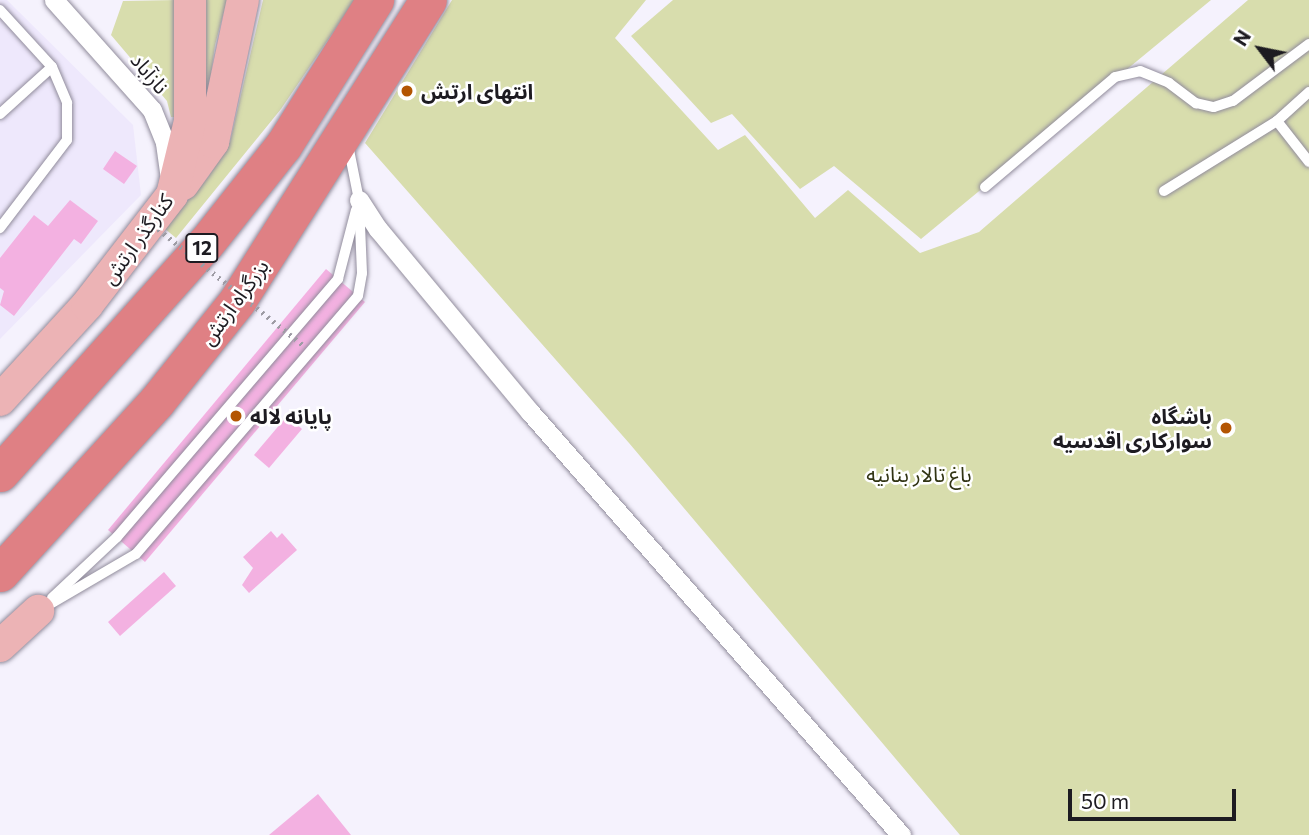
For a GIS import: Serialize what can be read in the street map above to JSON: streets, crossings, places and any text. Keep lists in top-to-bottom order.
{
  "streets": {
    "highway": ["12", "بزرگراه ارتش"],
    "main road": ["کنارگذر ارتش"],
    "street": ["نازآباد"]
  },
  "crossings": [
    ["نازآباد", "کنارگذر ارتش"]
  ],
  "parks": ["باغ تالار بنانیه"],
  "places": ["انتهای ارتش", "پایانه لاله", "باشگاه سوارکاری اقدسیه"],
  "scale_bar": "50 m",
  "north": "top left"
}
